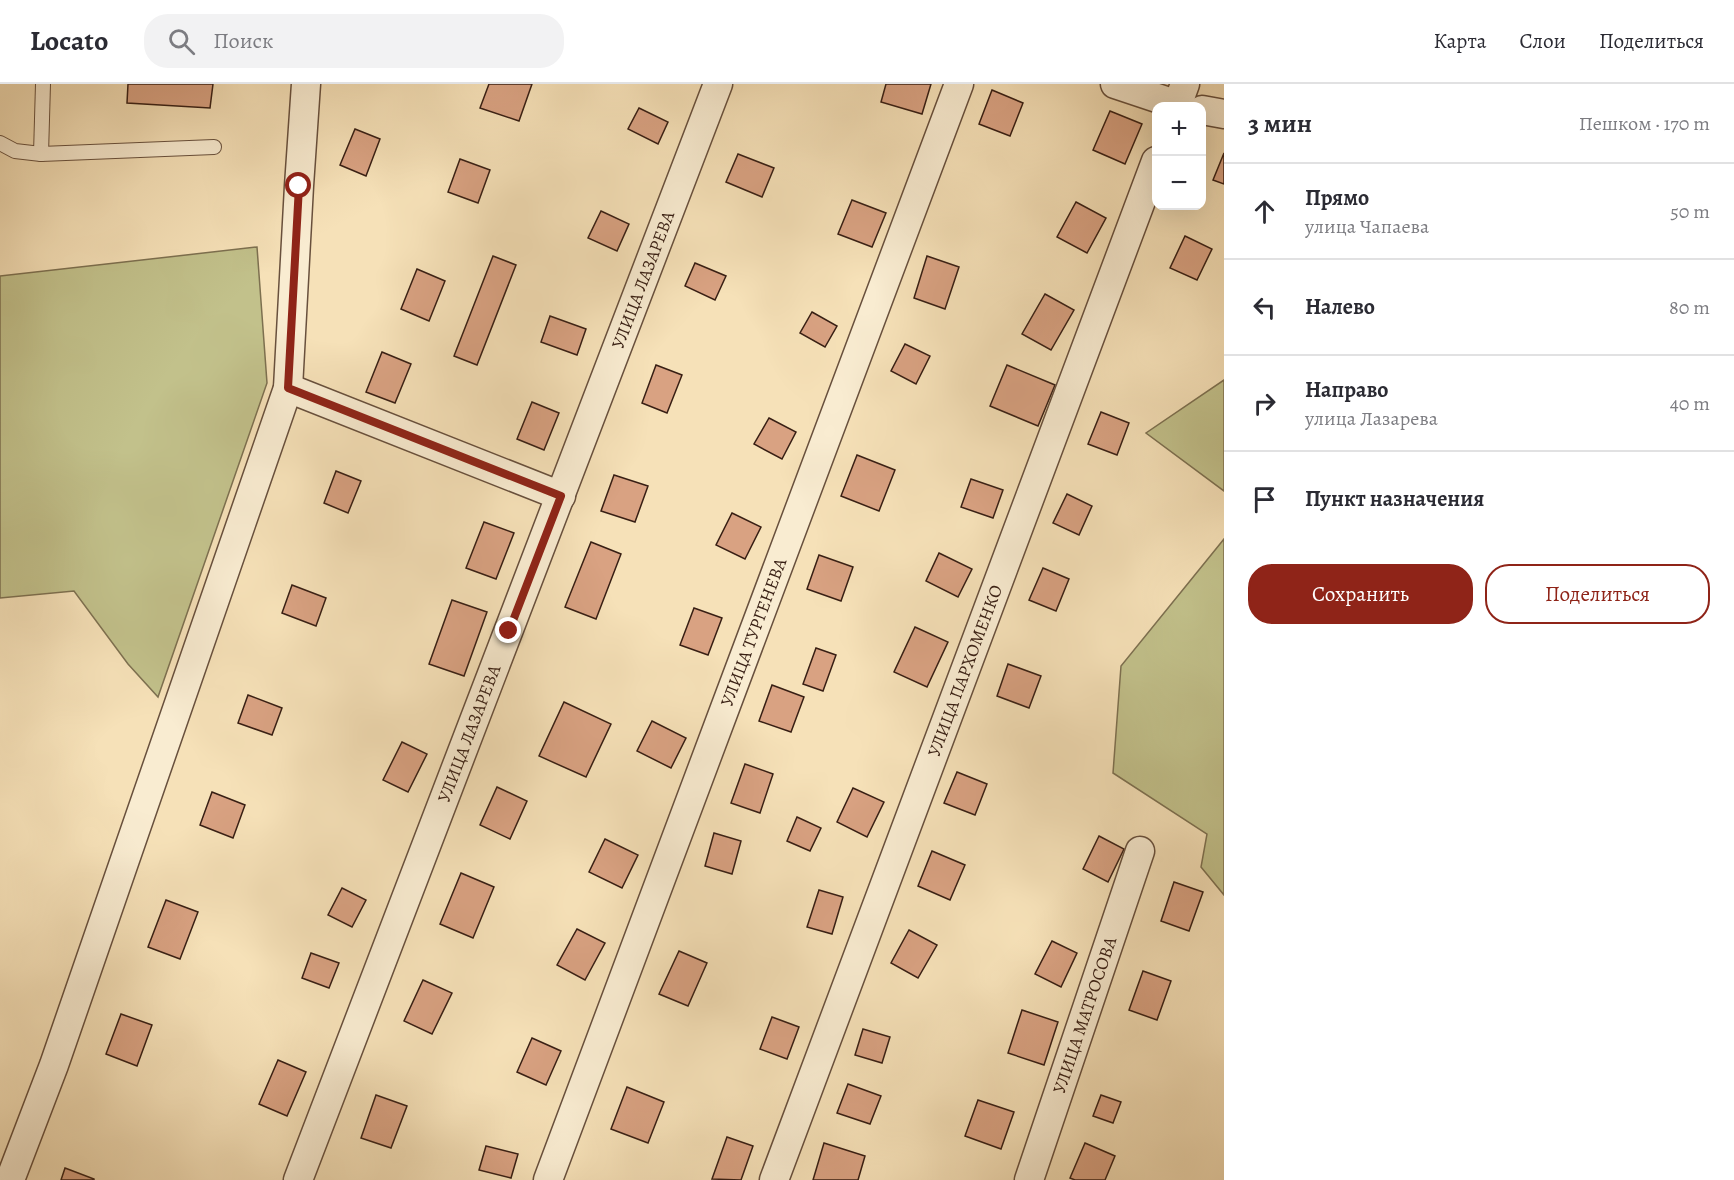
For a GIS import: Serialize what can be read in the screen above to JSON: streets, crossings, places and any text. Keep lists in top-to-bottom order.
{
  "streets": {
    "street": [
      "УЛИЦА ЛАЗАРЕВА",
      "УЛИЦА ТУРГЕНЕВА",
      "УЛИЦА ПАРХОМЕНКО",
      "УЛИЦА МАТРОСОВА"
    ]
  },
  "page": {
    "header": "Locato",
    "search": "Поиск",
    "nav": ["Карта", "Слои", "Поделиться"],
    "heading": ["3 мин", "Пешком · 170 m"],
    "map_buttons": ["+", "−"],
    "list": [
      ["Прямо", "улица Чапаева", "50 m"],
      ["Налево", "80 m"],
      ["Направо", "улица Лазарева", "40 m"],
      "Пункт назначения"
    ],
    "buttons": ["Сохранить", "Поделиться"]
  }
}
